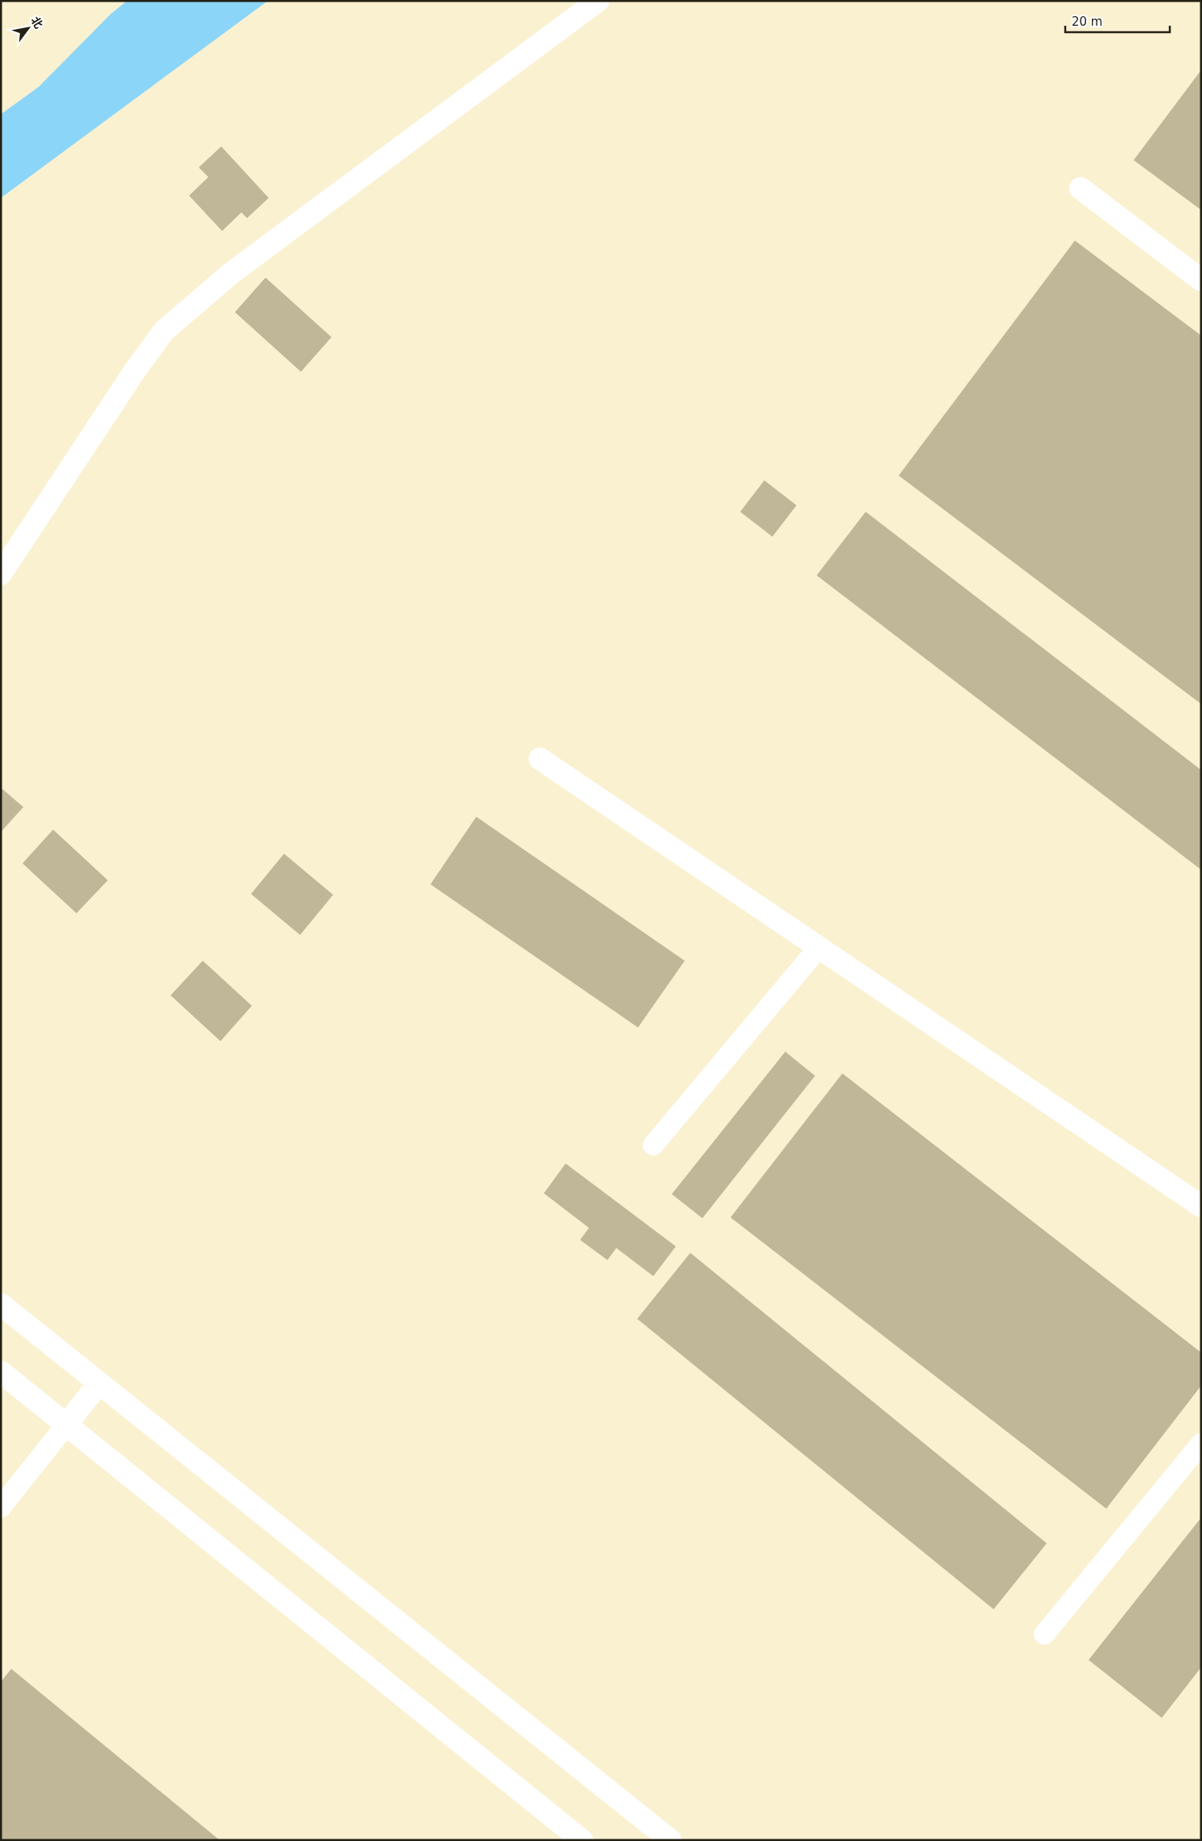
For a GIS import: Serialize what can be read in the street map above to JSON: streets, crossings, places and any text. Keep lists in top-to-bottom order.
{
  "scale_bar": "20 m",
  "north": "top right"
}
